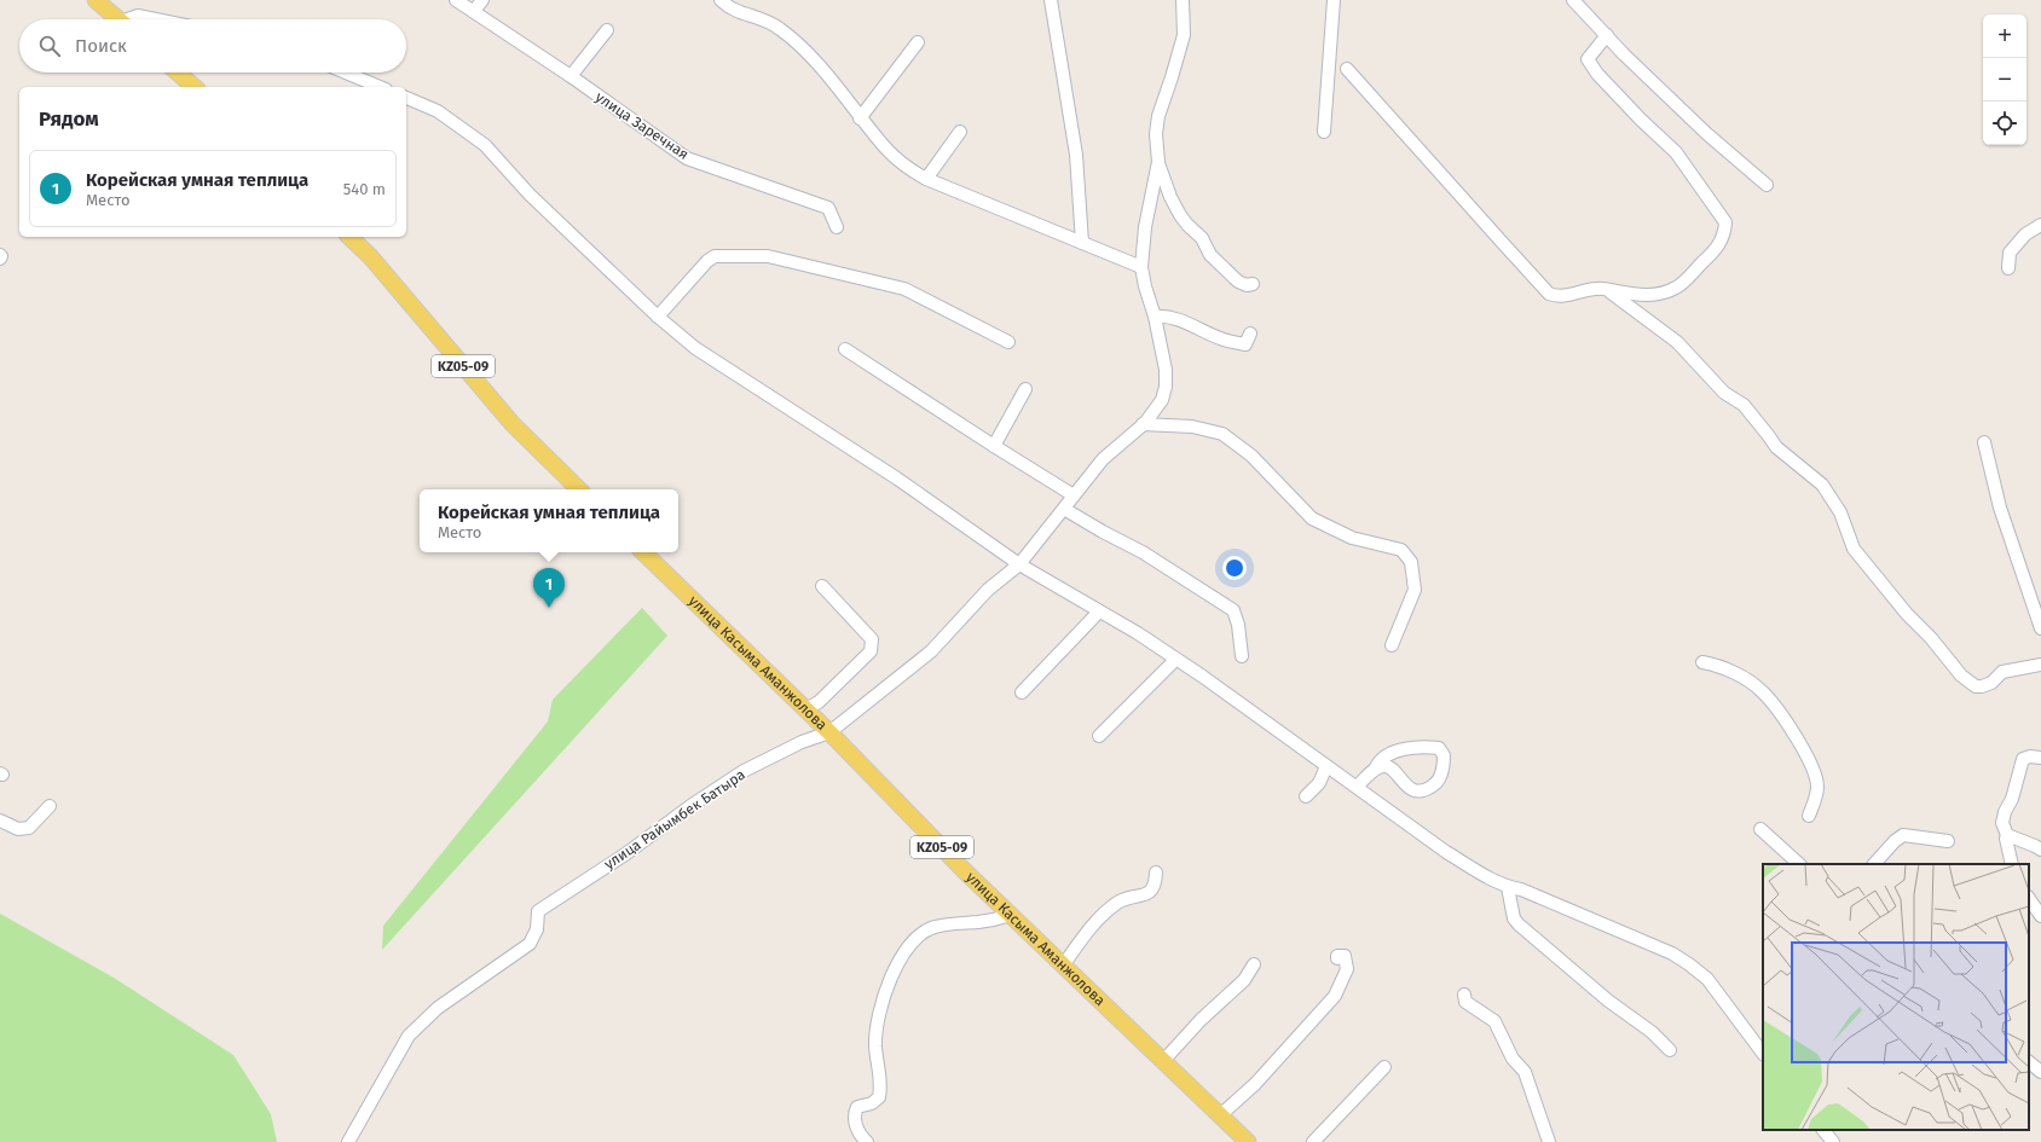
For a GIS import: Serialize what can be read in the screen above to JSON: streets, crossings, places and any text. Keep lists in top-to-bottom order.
{
  "streets": {
    "main road": ["KZ05-09", "улица Касыма Аманжолова"],
    "street": ["улица Заречная", "улица Райымбек Батыра"]
  },
  "crossings": [
    ["улица Касыма Аманжолова", "улица Райымбек Батыра"]
  ],
  "page": {
    "map_buttons": ["+", "−"],
    "search": "Поиск",
    "heading": "Рядом",
    "list": [
      {
        "mark": "1",
        "name": "Корейская умная теплица",
        "note": "Место",
        "value": "540 m"
      }
    ],
    "popup": ["Корейская умная теплица", "Место"],
    "pins": "1"
  }
}
